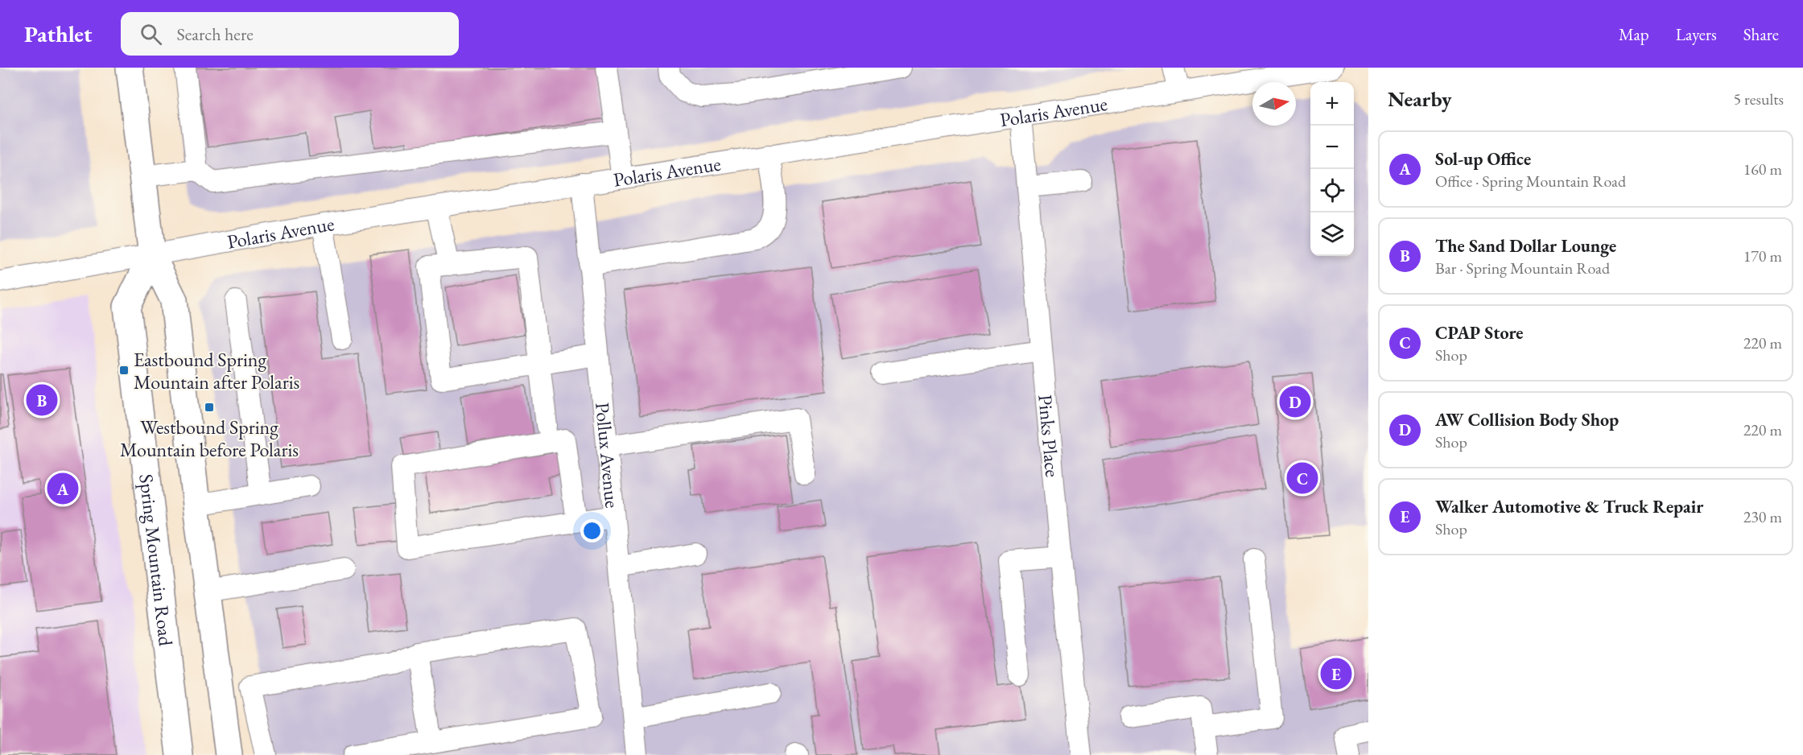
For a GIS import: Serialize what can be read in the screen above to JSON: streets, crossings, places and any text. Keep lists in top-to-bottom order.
{
  "streets": {
    "main road": ["Spring Mountain Road"],
    "street": ["Polaris Avenue", "Pinks Place", "Pollux Avenue"]
  },
  "crossings": [
    ["Polaris Avenue", "Pinks Place"],
    ["Polaris Avenue", "Pollux Avenue"],
    ["Polaris Avenue", "Spring Mountain Road"]
  ],
  "places": {
    "transit": ["Eastbound Spring Mountain after Polaris", "Westbound Spring Mountain before Polaris"]
  },
  "north": "right",
  "page": {
    "header": "Pathlet",
    "search": "Search here",
    "nav": ["Map", "Layers", "Share"],
    "heading": ["Nearby", "5 results"],
    "map_buttons": ["+", "−"],
    "list": [
      {
        "mark": "A",
        "name": "Sol-up Office",
        "note": "Office · Spring Mountain Road",
        "value": "160 m"
      },
      {
        "mark": "B",
        "name": "The Sand Dollar Lounge",
        "note": "Bar · Spring Mountain Road",
        "value": "170 m"
      },
      {
        "mark": "C",
        "name": "CPAP Store",
        "note": "Shop",
        "value": "220 m"
      },
      {
        "mark": "D",
        "name": "AW Collision Body Shop",
        "note": "Shop",
        "value": "220 m"
      },
      {
        "mark": "E",
        "name": "Walker Automotive & Truck Repair",
        "note": "Shop",
        "value": "230 m"
      }
    ],
    "pins": [
      "B",
      "D",
      "C",
      "A",
      "E"
    ]
  }
}
